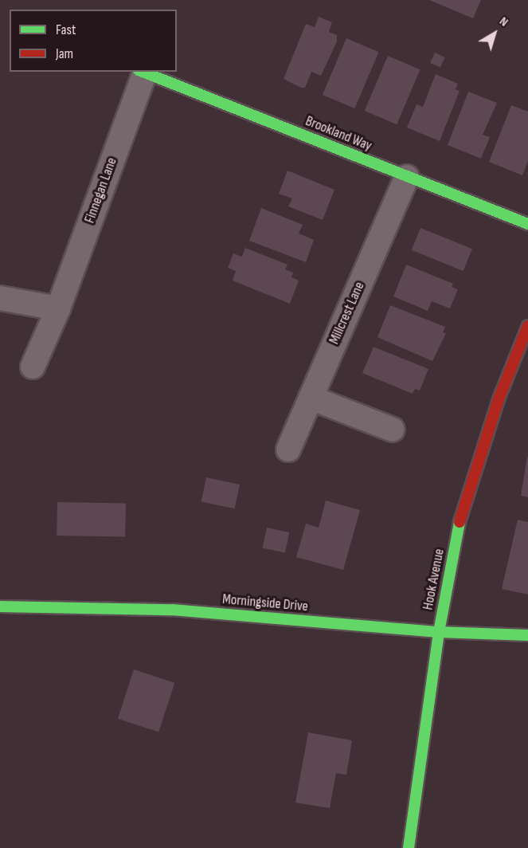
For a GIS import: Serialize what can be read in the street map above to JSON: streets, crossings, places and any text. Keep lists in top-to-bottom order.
{
  "streets": {
    "street": [
      "Brookland Way",
      "Finnegan Lane",
      "Millcrest Lane",
      "Hook Avenue",
      "Morningside Drive"
    ]
  },
  "crossings": [
    ["Brookland Way", "Finnegan Lane"],
    ["Brookland Way", "Millcrest Lane"],
    ["Hook Avenue", "Morningside Drive"]
  ],
  "legend": ["Fast", "Jam"],
  "north": "top right"
}
